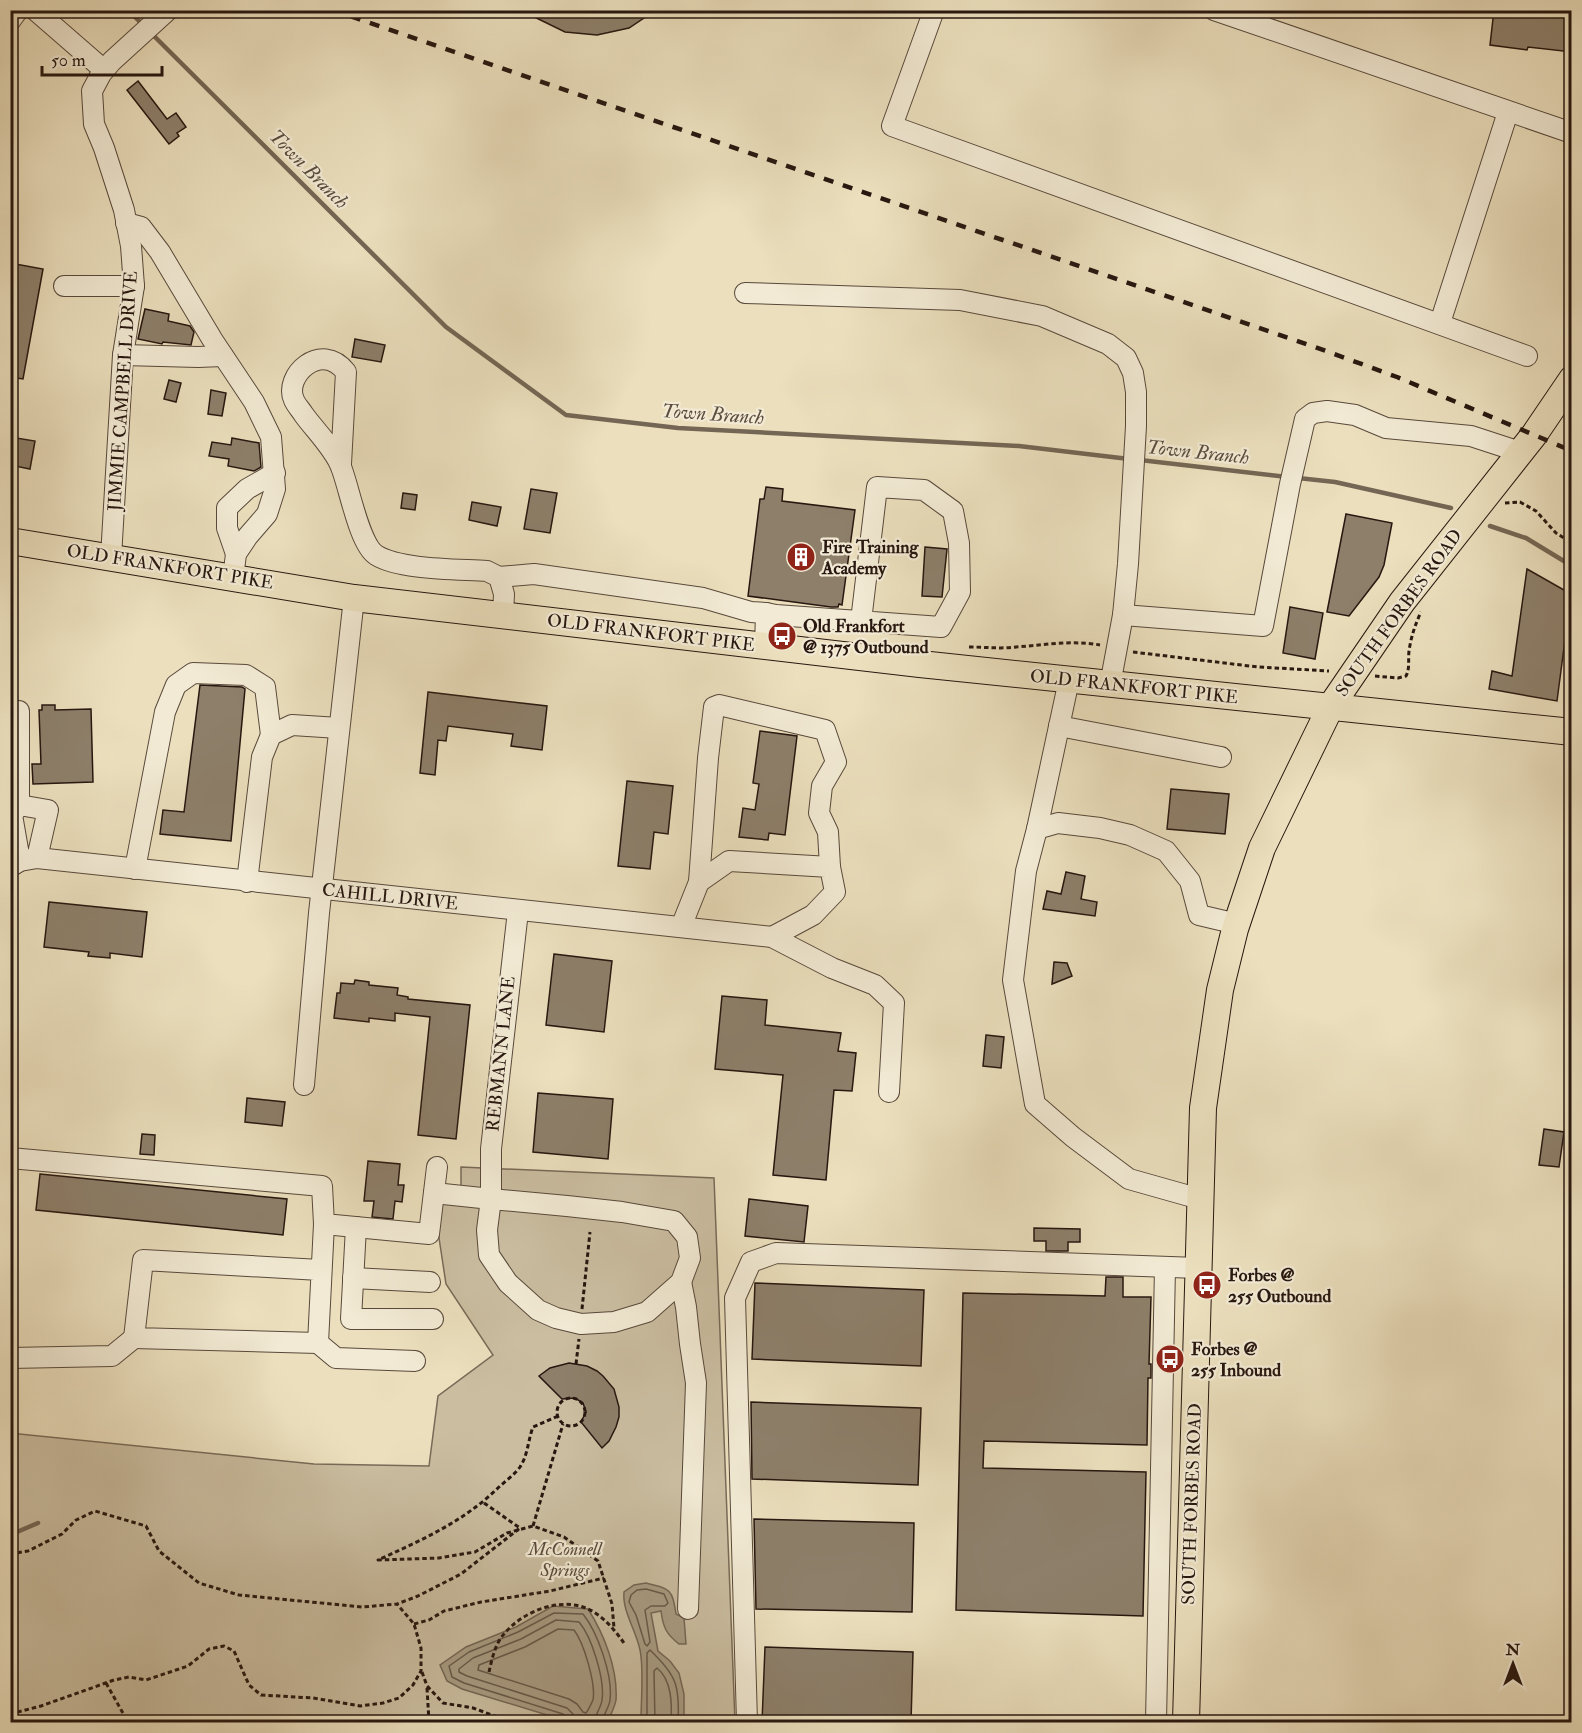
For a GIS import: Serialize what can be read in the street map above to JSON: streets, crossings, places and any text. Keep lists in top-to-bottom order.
{
  "streets": {
    "main road": ["OLD FRANKFORT PIKE", "SOUTH FORBES ROAD"],
    "street": ["JIMMIE CAMPBELL DRIVE", "CAHILL DRIVE", "REBMANN LANE"]
  },
  "crossings": [
    ["JIMMIE CAMPBELL DRIVE", "OLD FRANKFORT PIKE"],
    ["OLD FRANKFORT PIKE", "SOUTH FORBES ROAD"],
    ["CAHILL DRIVE", "REBMANN LANE"]
  ],
  "water": ["Town Branch"],
  "parks": ["McConnell Springs"],
  "places": {
    "building": ["Fire Training Academy"],
    "bus stop": ["Old Frankfort @ 1375 Outbound", "Forbes @ 255 Outbound", "Forbes @ 255 Inbound"]
  },
  "scale_bar": "50 m",
  "north": "top"
}
